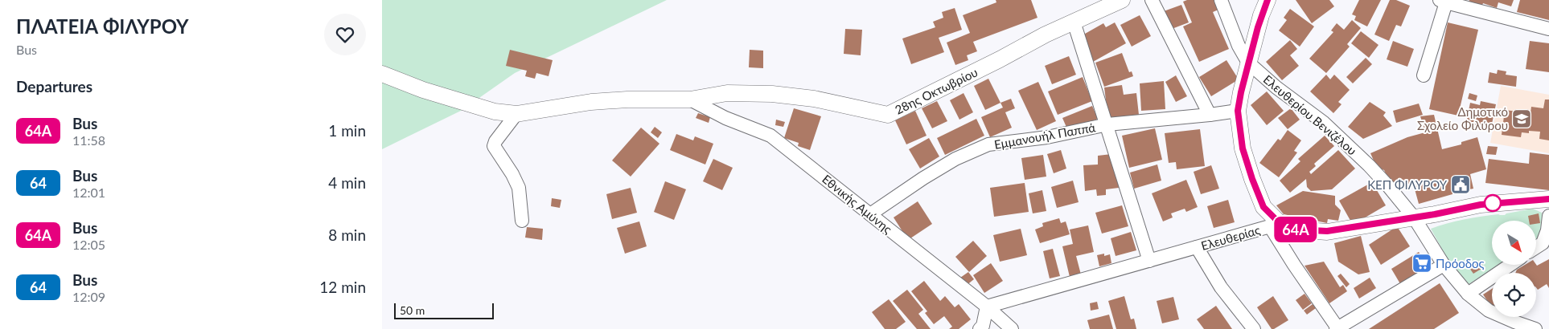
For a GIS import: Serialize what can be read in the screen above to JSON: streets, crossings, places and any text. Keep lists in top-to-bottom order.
{
  "streets": {
    "street": [
      "28ης Οκτωβρίου",
      "Ελευθερίου Βενιζέλου",
      "Εμμανουήλ Παππά",
      "Εθνικής Αμύνης",
      "Ελευθερίας"
    ]
  },
  "crossings": [
    ["28ης Οκτωβρίου", "Εθνικής Αμύνης"],
    ["Εμμανουήλ Παππά", "Εθνικής Αμύνης"],
    ["Εθνικής Αμύνης", "Ελευθερίας"]
  ],
  "places": {
    "school or university": ["Δημοτικό Σχολείο Φιλύρου"],
    "public building": ["ΚΕΠ ΦΙΛΥΡΟΥ"],
    "supermarket": ["Πρόοδος"]
  },
  "lines": ["bus line 64Α"],
  "scale_bar": "50 m",
  "north": "bottom right",
  "page": {
    "heading": [
      ["ΠΛΑΤΕΙΑ ΦΙΛΥΡΟΥ", "Bus"],
      "Departures"
    ],
    "on_map": "64Α",
    "list": [
      {
        "mark": "64Α",
        "name": "Bus",
        "note": "11:58",
        "value": "1 min"
      },
      {
        "mark": "64",
        "name": "Bus",
        "note": "12:01",
        "value": "4 min"
      },
      {
        "mark": "64Α",
        "name": "Bus",
        "note": "12:05",
        "value": "8 min"
      },
      {
        "mark": "64",
        "name": "Bus",
        "note": "12:09",
        "value": "12 min"
      }
    ],
    "scale": "50 m"
  }
}
